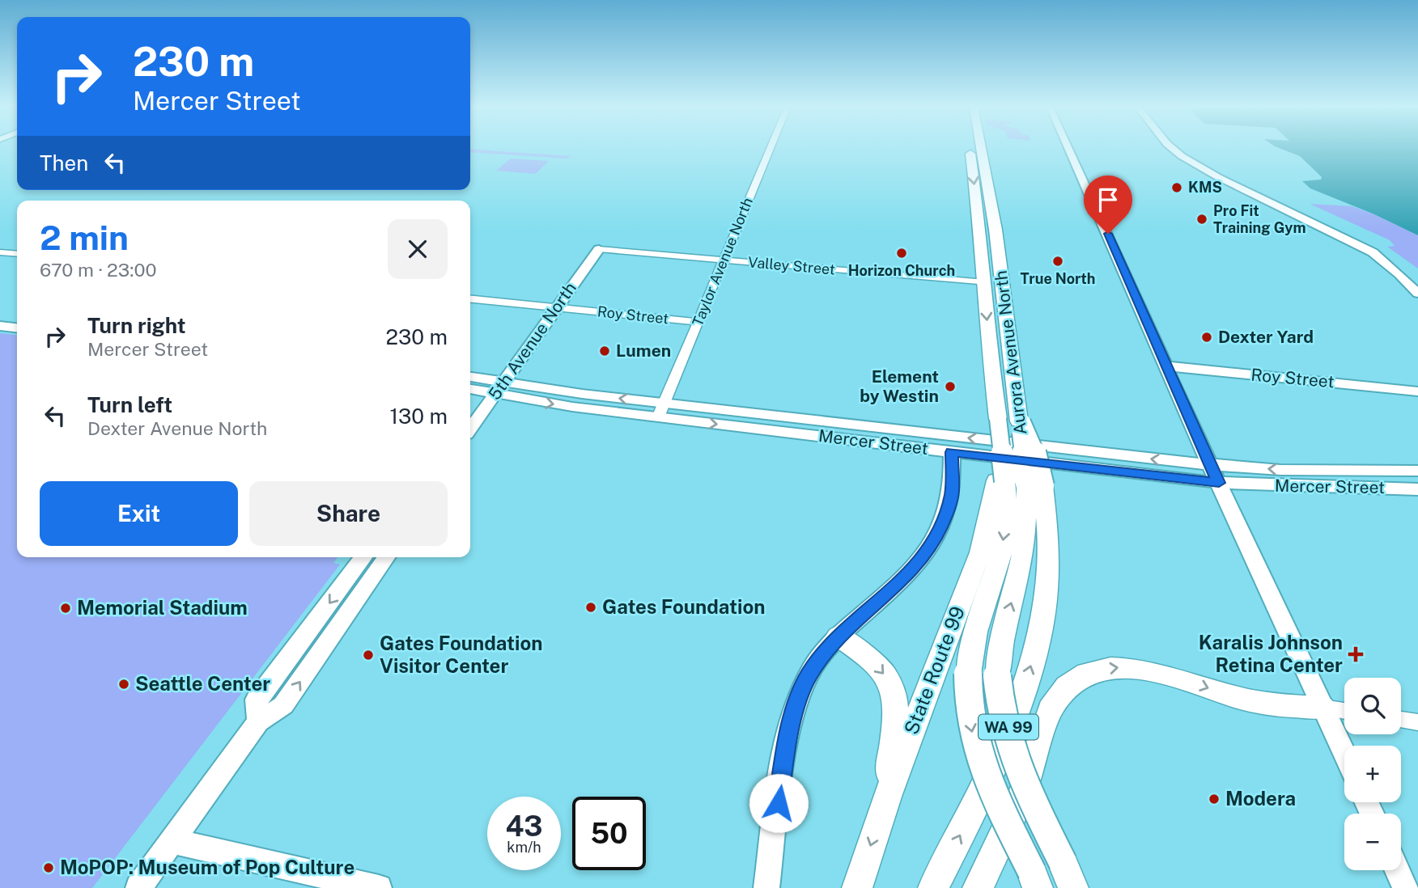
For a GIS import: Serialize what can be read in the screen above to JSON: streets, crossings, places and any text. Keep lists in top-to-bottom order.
{
  "streets": {
    "highway": ["Aurora Avenue North", "State Route 99", "WA 99"],
    "main road": ["Roy Street", "5th Avenue North", "Mercer Street"],
    "street": ["Taylor Avenue North", "Valley Street"]
  },
  "crossings": [
    ["Taylor Avenue North", "Valley Street"],
    ["Taylor Avenue North", "Roy Street"],
    ["Taylor Avenue North", "Mercer Street"],
    ["Valley Street", "5th Avenue North"],
    ["Valley Street", "Aurora Avenue North"],
    ["Roy Street", "5th Avenue North"],
    ["5th Avenue North", "Mercer Street"],
    ["Aurora Avenue North", "State Route 99"],
    ["Aurora Avenue North", "WA 99"],
    ["State Route 99", "WA 99"]
  ],
  "places": {
    "other": [
      "KMS",
      "Pro Fit Training Gym",
      "Horizon Church",
      "True North",
      "Dexter Yard",
      "Lumen",
      "Element by Westin",
      "Gates Foundation",
      "Memorial Stadium",
      "Gates Foundation Visitor Center",
      "Seattle Center",
      "Modera",
      "MoPOP: Museum of Pop Culture"
    ],
    "health": ["Karalis Johnson Retina Center"]
  },
  "page": {
    "turn": ["230 m", "Mercer Street"],
    "then": "Then",
    "heading": ["2 min", "670 m · 23:00"],
    "list": [
      {
        "name": "Turn right",
        "note": "Mercer Street",
        "value": "230 m"
      },
      {
        "name": "Turn left",
        "note": "Dexter Avenue North",
        "value": "130 m"
      }
    ],
    "buttons": ["Exit", "Share"],
    "map_buttons": ["+", "−"],
    "speed": "43 km/h",
    "limit": "50"
  }
}
